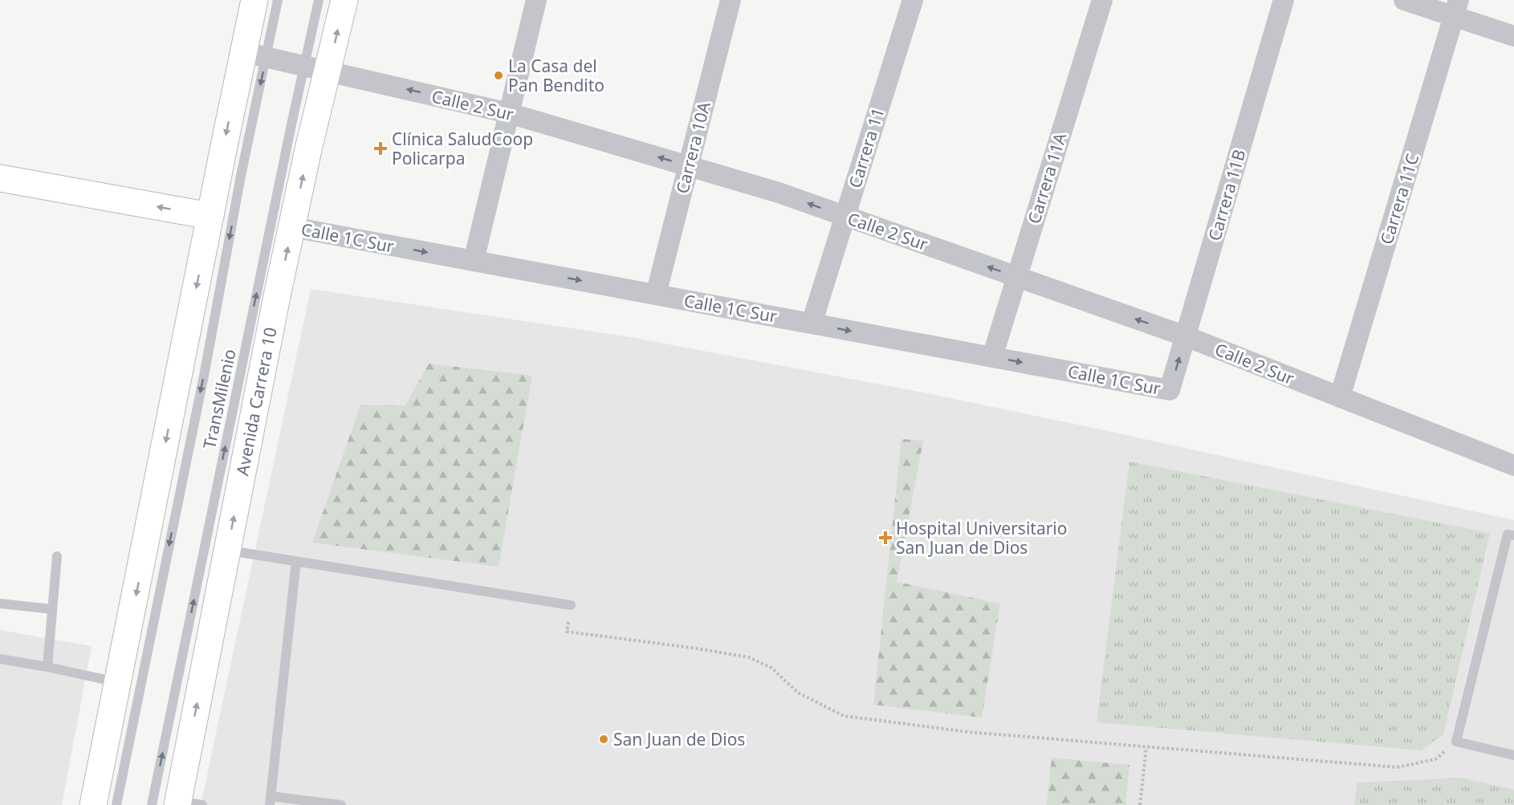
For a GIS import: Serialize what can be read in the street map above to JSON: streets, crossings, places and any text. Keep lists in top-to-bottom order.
{
  "streets": {
    "main road": ["Avenida Carrera 10"],
    "street": [
      "Calle 2 Sur",
      "Carrera 10A",
      "Carrera 11",
      "Carrera 11A",
      "Carrera 11B",
      "Carrera 11C",
      "Calle 1C Sur"
    ],
    "lane": ["TransMilenio"]
  },
  "crossings": [
    ["Calle 2 Sur", "Carrera 10A"],
    ["Calle 2 Sur", "Carrera 11"],
    ["Calle 2 Sur", "Carrera 11A"],
    ["Calle 2 Sur", "Carrera 11B"],
    ["Calle 2 Sur", "Carrera 11C"],
    ["Calle 2 Sur", "TransMilenio"],
    ["Calle 2 Sur", "Avenida Carrera 10"],
    ["Carrera 10A", "Calle 1C Sur"],
    ["Carrera 11", "Calle 1C Sur"],
    ["Carrera 11A", "Calle 1C Sur"],
    ["Carrera 11B", "Calle 1C Sur"],
    ["Calle 1C Sur", "Avenida Carrera 10"],
    ["TransMilenio", "Avenida Carrera 10"]
  ],
  "one_way": ["Calle 2 Sur", "Calle 1C Sur"],
  "places": {
    "other": ["La Casa del Pan Bendito", "San Juan de Dios"],
    "health": ["Clínica SaludCoop Policarpa", "Hospital Universitario San Juan de Dios"]
  }
}
